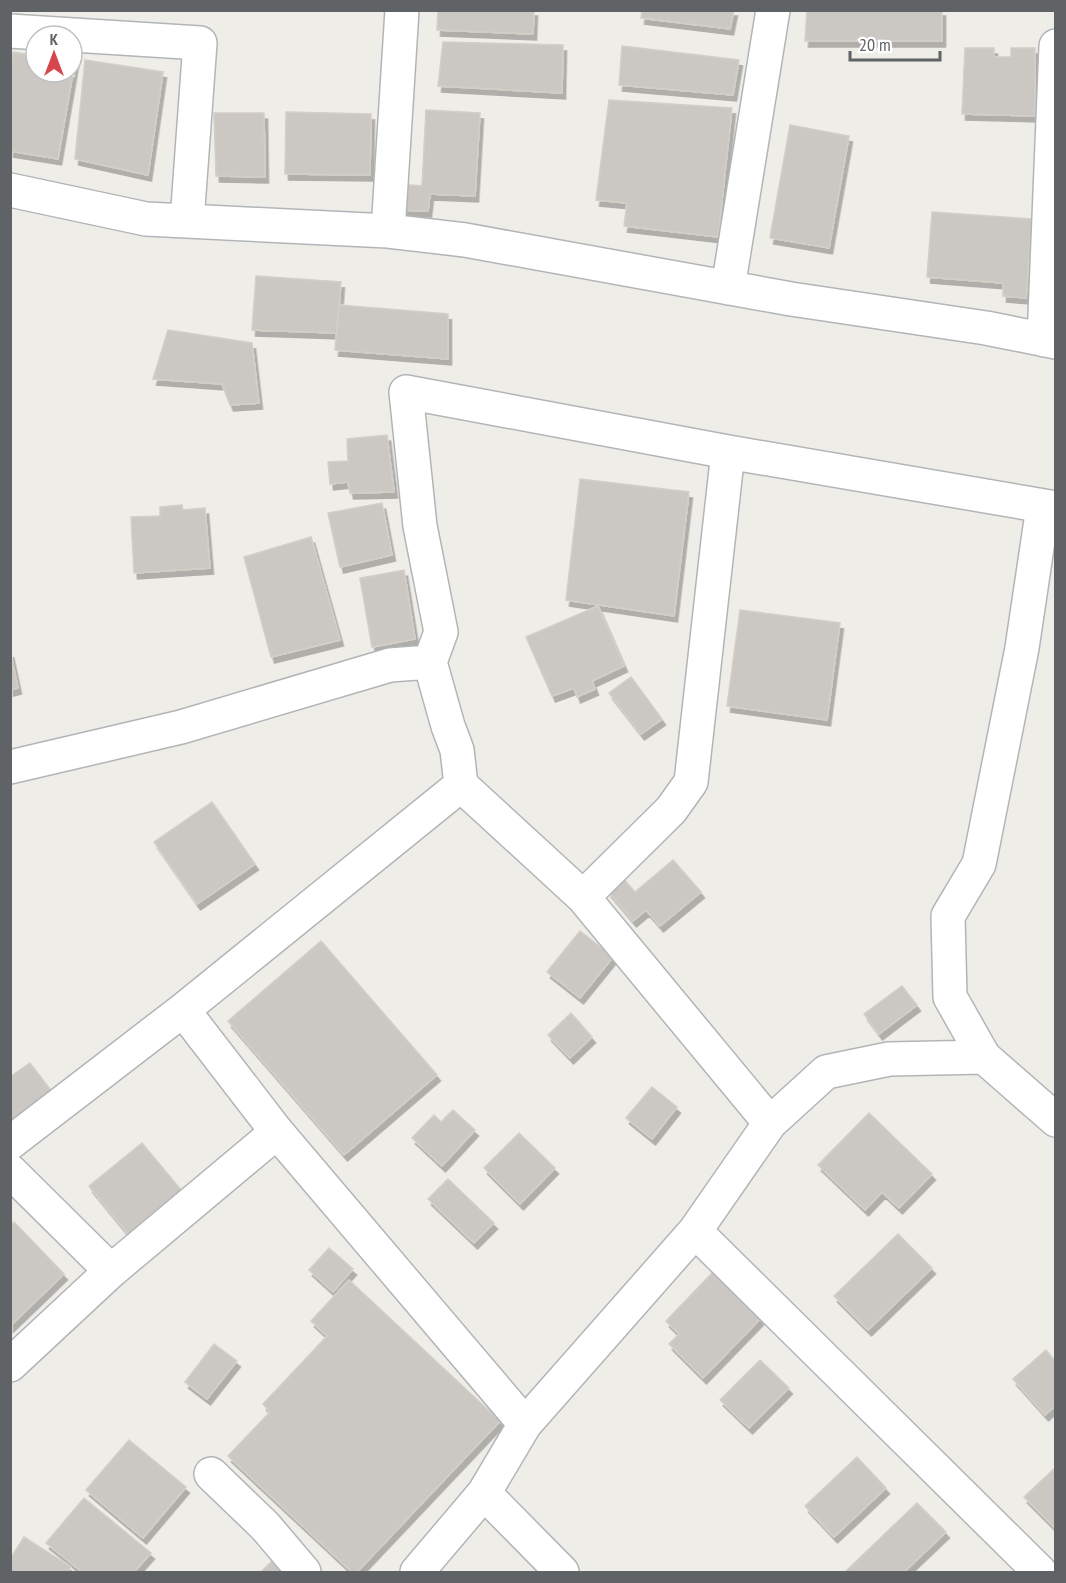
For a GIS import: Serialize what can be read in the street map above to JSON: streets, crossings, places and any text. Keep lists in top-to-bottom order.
{
  "scale_bar": "20 m",
  "north": "top"
}
